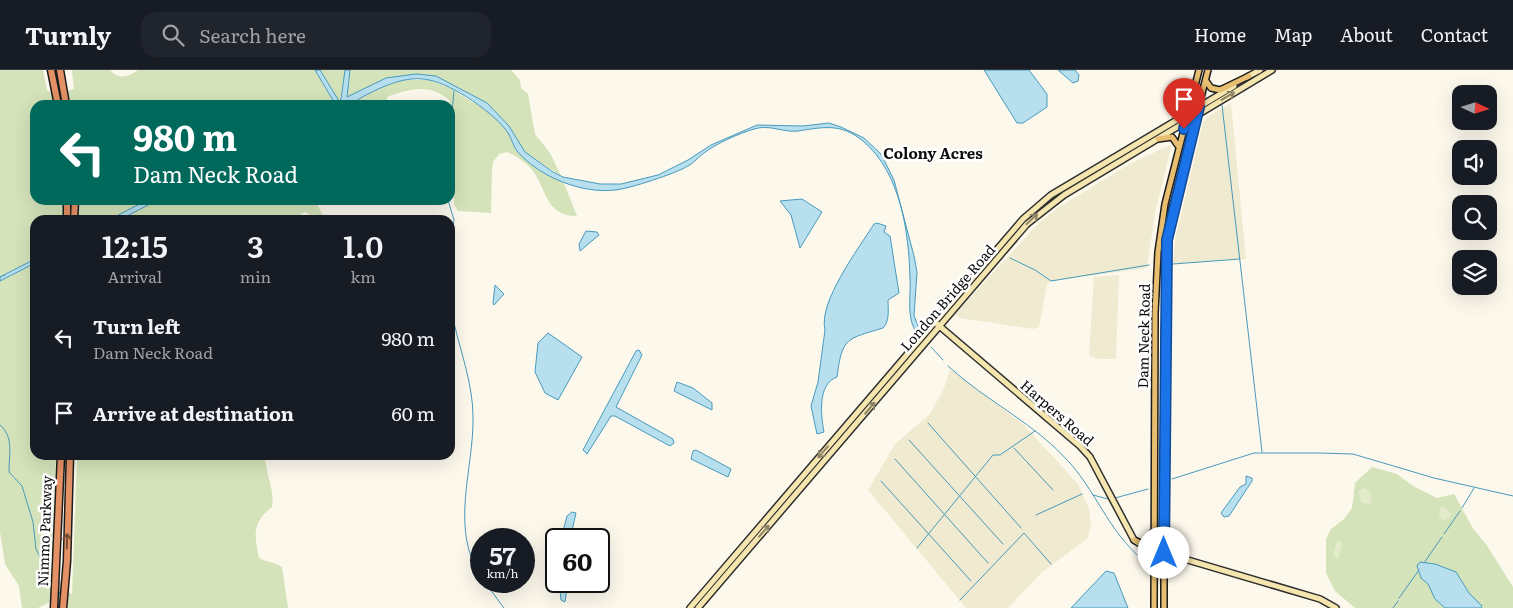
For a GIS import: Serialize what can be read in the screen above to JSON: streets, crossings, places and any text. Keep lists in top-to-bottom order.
{
  "streets": {
    "highway": ["Nimmo Parkway"],
    "main road": ["London Bridge Road", "Dam Neck Road", "Harpers Road"]
  },
  "crossings": [
    ["London Bridge Road", "Dam Neck Road"],
    ["London Bridge Road", "Harpers Road"],
    ["Dam Neck Road", "Harpers Road"]
  ],
  "districts": ["Colony Acres"],
  "north": "right",
  "page": {
    "header": "Turnly",
    "search": "Search here",
    "nav": [
      "Home",
      "Map",
      "About",
      "Contact"
    ],
    "turn": ["980 m", "Dam Neck Road"],
    "eta": [
      "12:15",
      "Arrival",
      "3",
      "min",
      "1.0",
      "km"
    ],
    "list": [
      {
        "name": "Turn left",
        "note": "Dam Neck Road",
        "value": "980 m"
      },
      {
        "name": "Arrive at destination",
        "value": "60 m"
      }
    ],
    "speed": "57 km/h",
    "limit": "60"
  }
}
